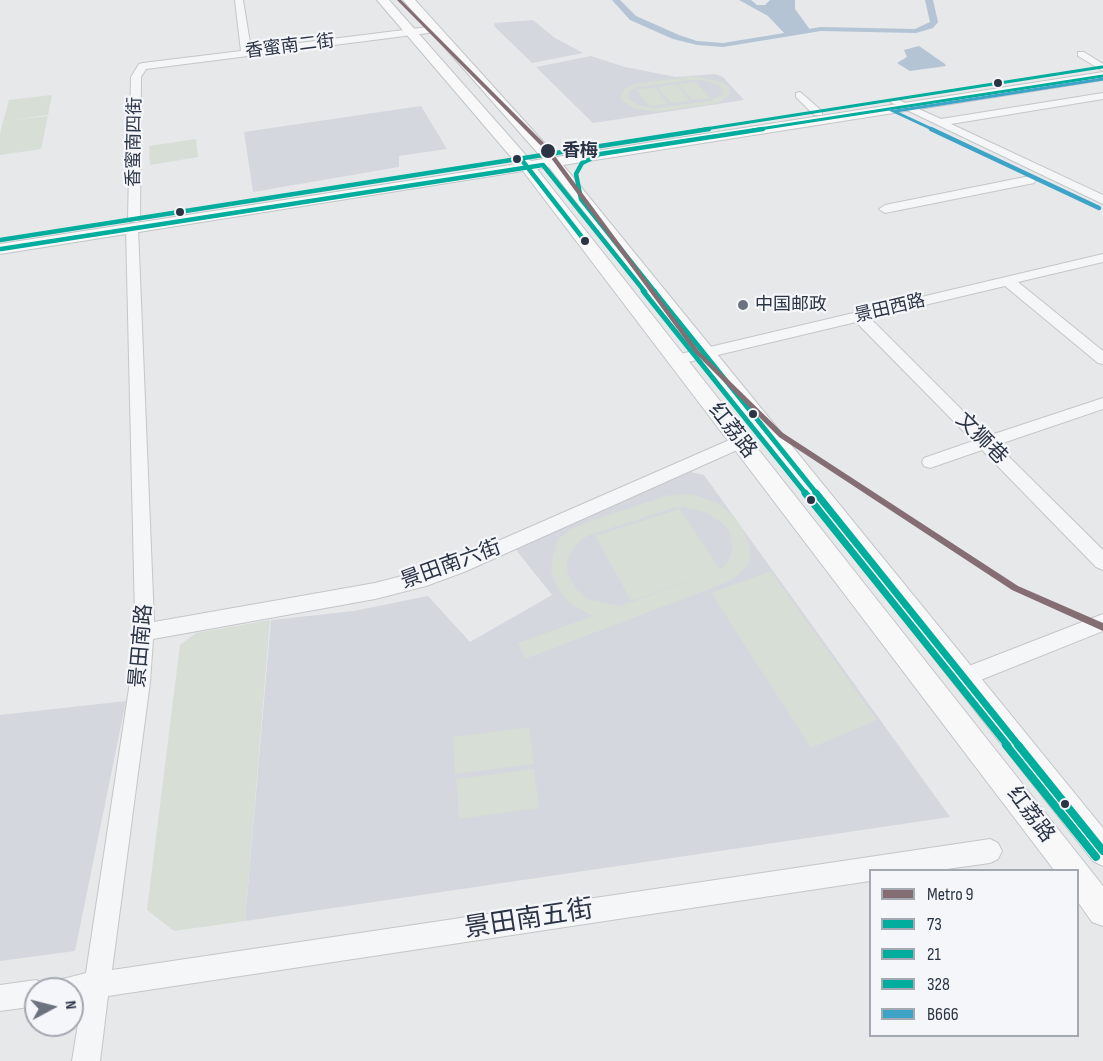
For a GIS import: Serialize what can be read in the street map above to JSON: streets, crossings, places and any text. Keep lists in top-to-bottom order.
{
  "streets": {
    "main road": ["红荔路"],
    "street": [
      "香蜜南二街",
      "香蜜南四街",
      "景田西路",
      "文狮巷",
      "景田南六街",
      "景田南路",
      "景田南五街"
    ]
  },
  "crossings": [
    ["香蜜南二街", "香蜜南四街"],
    ["香蜜南二街", "红荔路"],
    ["香蜜南四街", "景田南路"],
    ["景田西路", "红荔路"],
    ["景田西路", "文狮巷"],
    ["红荔路", "景田南六街"],
    ["景田南六街", "景田南路"],
    ["景田南路", "景田南五街"]
  ],
  "places": ["香梅", "中国邮政"],
  "lines": [
    "metro line 9",
    "transit line 328",
    "transit line 73",
    "transit line B666",
    "transit line 21"
  ],
  "legend": [
    "Metro 9",
    "73",
    "21",
    "328",
    "B666"
  ],
  "north": "right"
}
